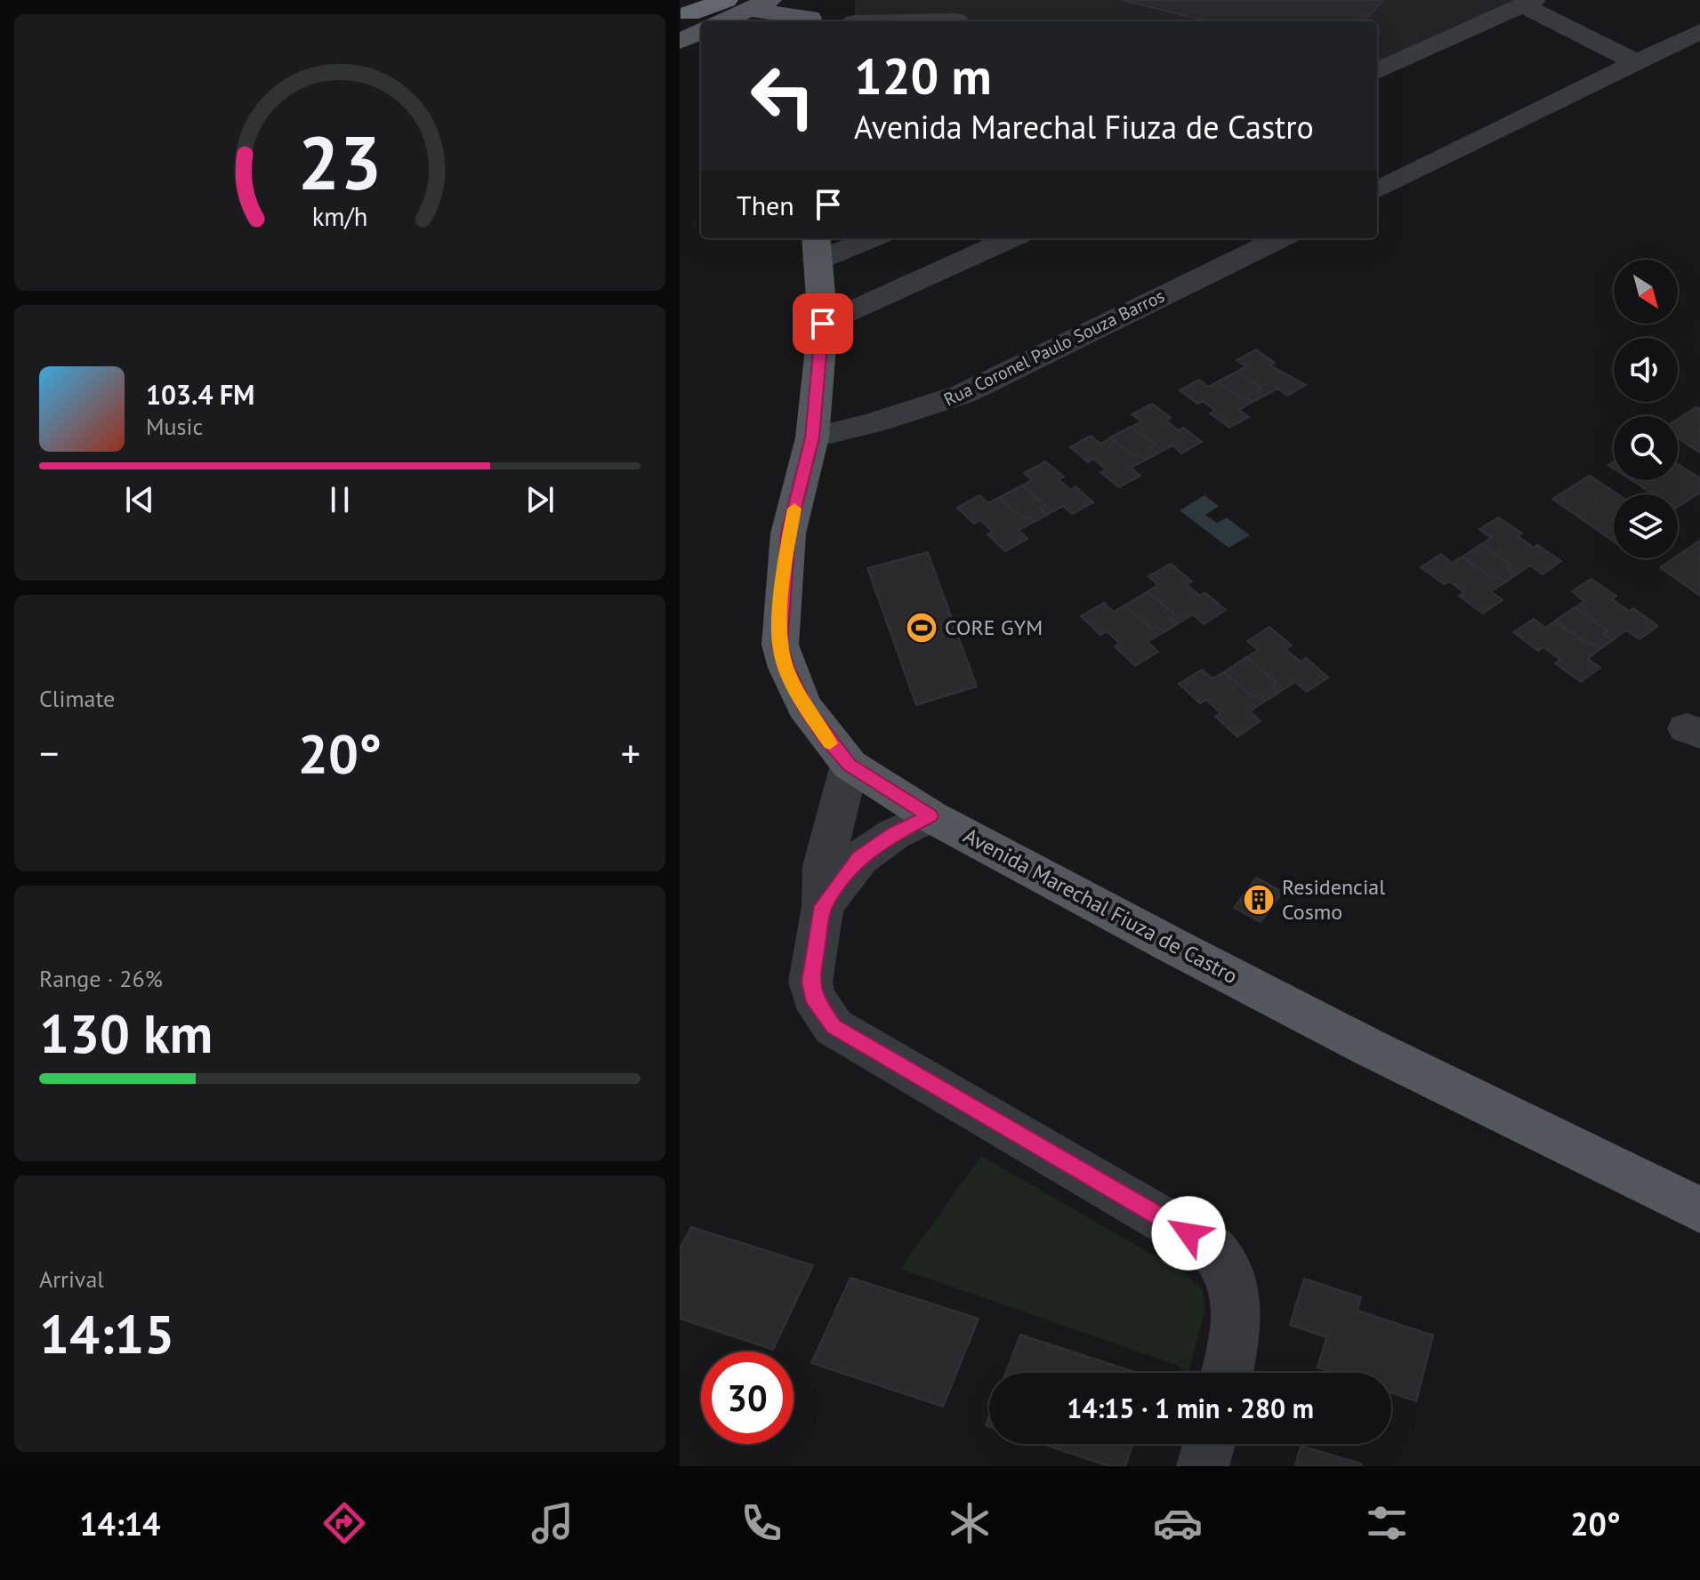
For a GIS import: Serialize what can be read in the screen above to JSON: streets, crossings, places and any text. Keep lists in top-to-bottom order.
{
  "streets": {
    "main road": ["Avenida Marechal Fiuza de Castro"],
    "street": ["Rua Coronel Paulo Souza Barros"]
  },
  "crossings": [
    ["Rua Coronel Paulo Souza Barros", "Avenida Marechal Fiuza de Castro"]
  ],
  "places": {
    "sports": ["CORE GYM"],
    "building": ["Residencial Cosmo"]
  },
  "north": "bottom right",
  "page": {
    "turn": ["120 m", "Avenida Marechal Fiuza de Castro"],
    "then": "Then",
    "song": ["103.4 FM", "Music"],
    "tile": [
      "Climate",
      ["Range · 26%", "130 km"],
      ["Arrival", "14:15"]
    ],
    "heat": ["−", "20°", "+"],
    "limit": "30",
    "trip": "14:15 · 1 min · 280 m",
    "tabs": ["14:14", "20°"],
    "gauge": ["23", "km/h"]
  }
}
